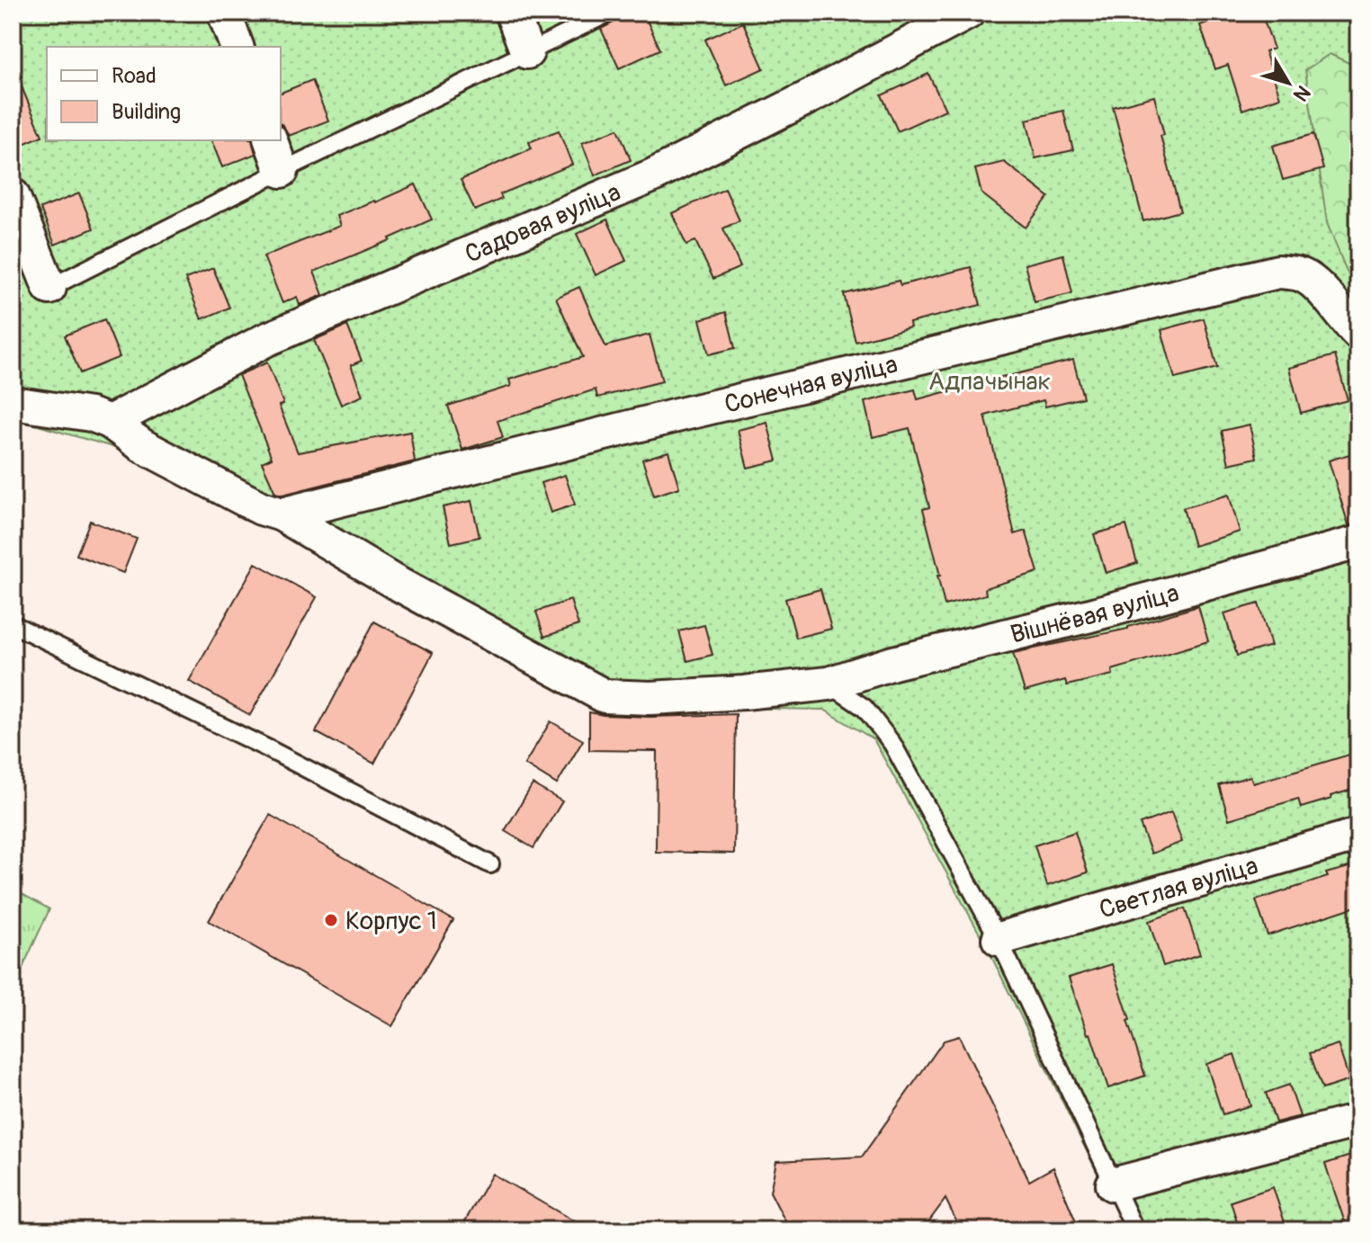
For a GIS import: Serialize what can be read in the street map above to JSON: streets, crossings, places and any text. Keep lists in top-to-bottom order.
{
  "streets": {
    "street": [
      "Садовая вуліца",
      "Сонечная вуліца",
      "Вішнёвая вуліца",
      "Светлая вуліца"
    ]
  },
  "crossings": [
    ["Садовая вуліца", "Вішнёвая вуліца"],
    ["Сонечная вуліца", "Вішнёвая вуліца"]
  ],
  "parks": ["Адпачынак"],
  "places": ["Корпус 1"],
  "legend": ["Road", "Building"],
  "north": "bottom right"
}
